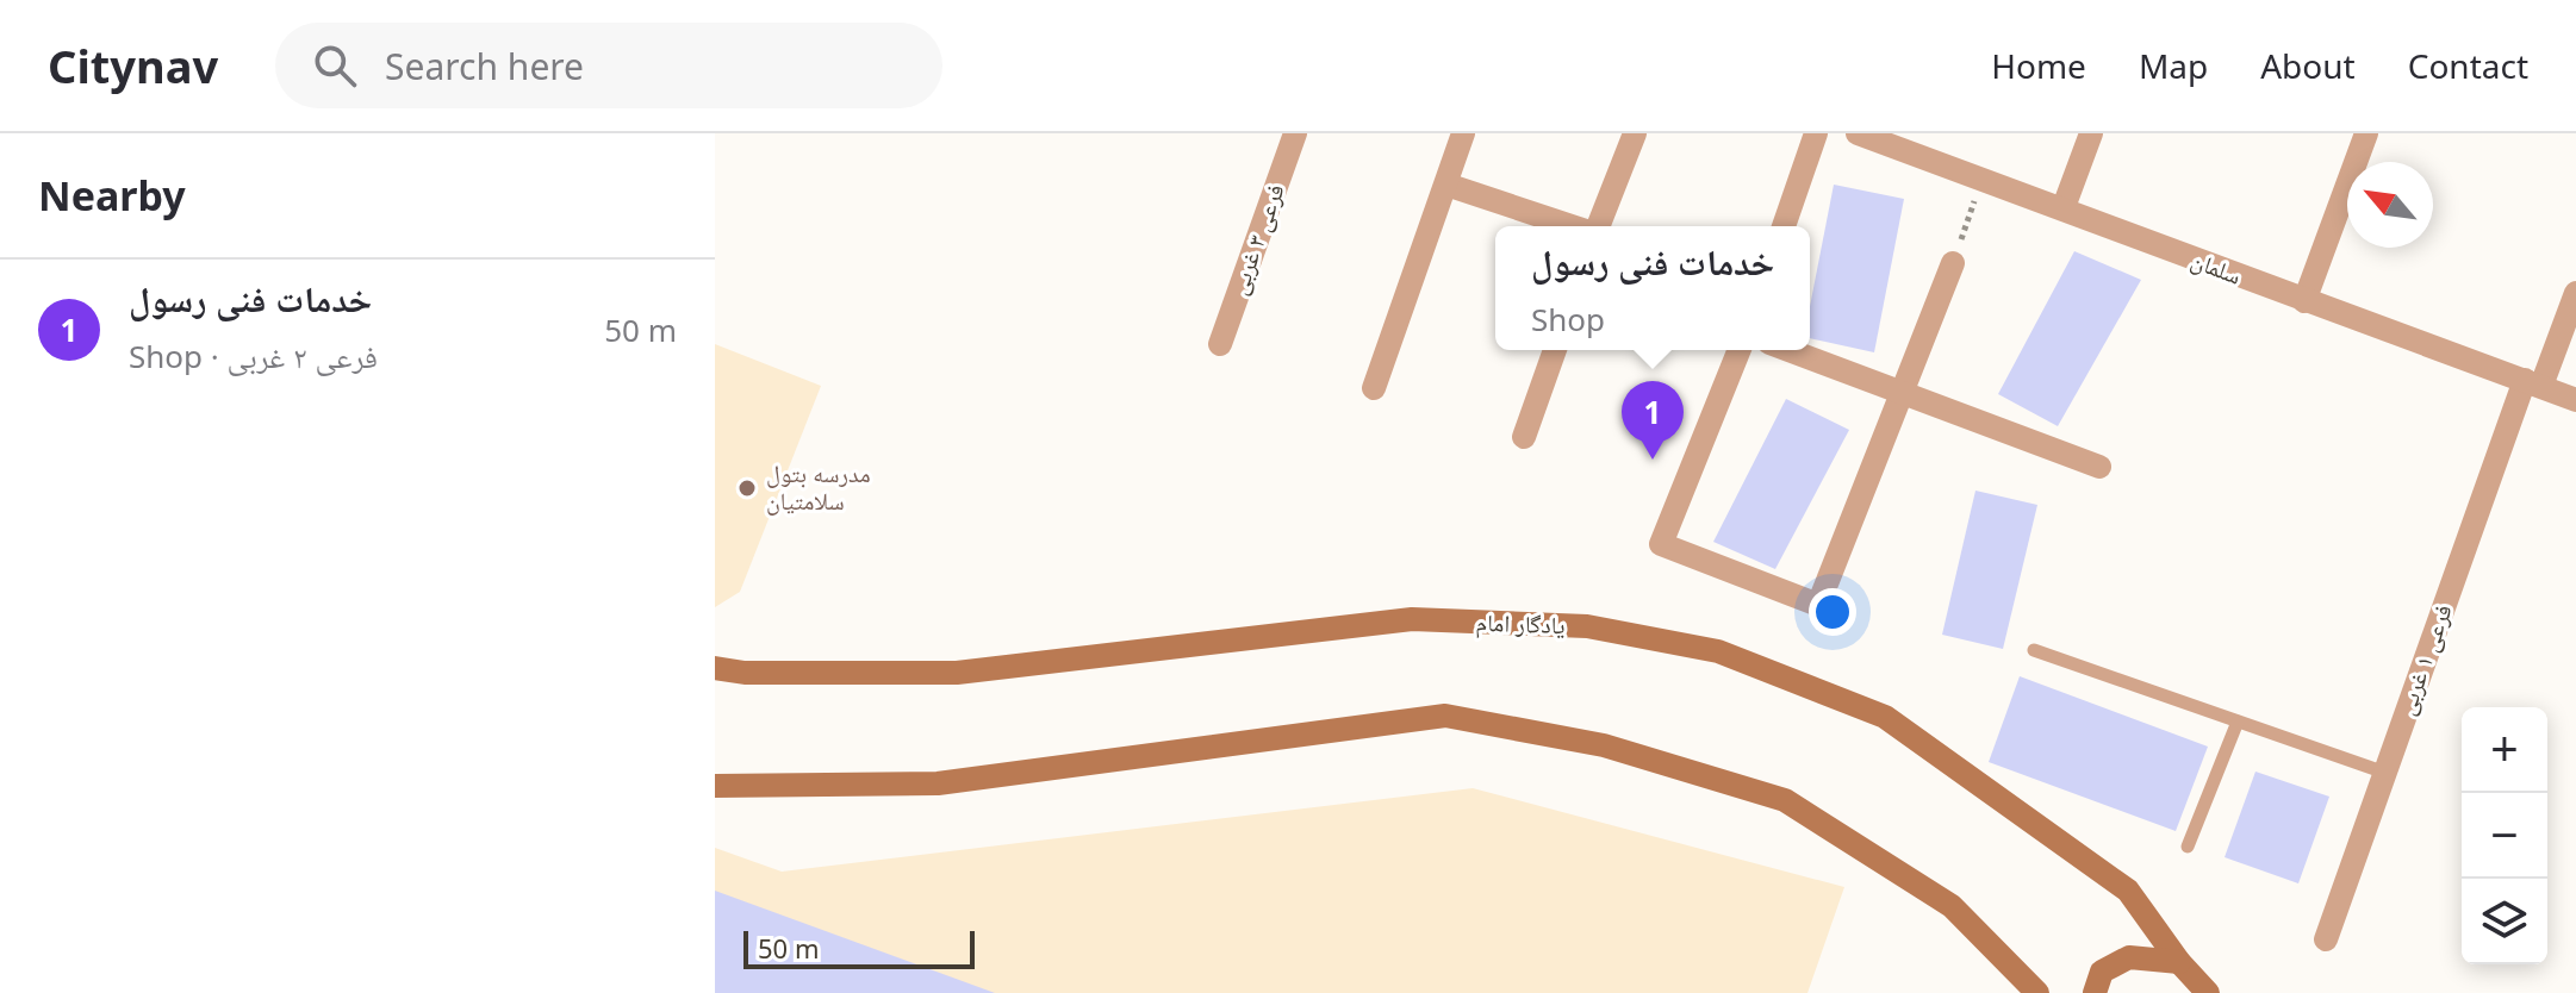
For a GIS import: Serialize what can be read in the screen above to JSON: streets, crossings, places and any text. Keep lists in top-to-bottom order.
{
  "streets": {
    "main road": ["یادگار امام"],
    "street": ["فرعی ۳ غربی", "سلمان", "فرعی ۱ غربی"]
  },
  "crossings": [
    ["سلمان", "فرعی ۱ غربی"]
  ],
  "places": ["مدرسه بتول سلامتیان"],
  "scale_bar": "50 m",
  "north": "top left",
  "page": {
    "header": "Citynav",
    "search": "Search here",
    "nav": [
      "Home",
      "Map",
      "About",
      "Contact"
    ],
    "heading": "Nearby",
    "popup": ["خدمات فنی رسول", "Shop"],
    "list": [
      {
        "mark": "1",
        "name": "خدمات فنی رسول",
        "note": "Shop · فرعی ۲ غربی",
        "value": "50 m"
      }
    ],
    "pins": "1",
    "map_buttons": ["+", "−"],
    "scale": "50 m"
  }
}
